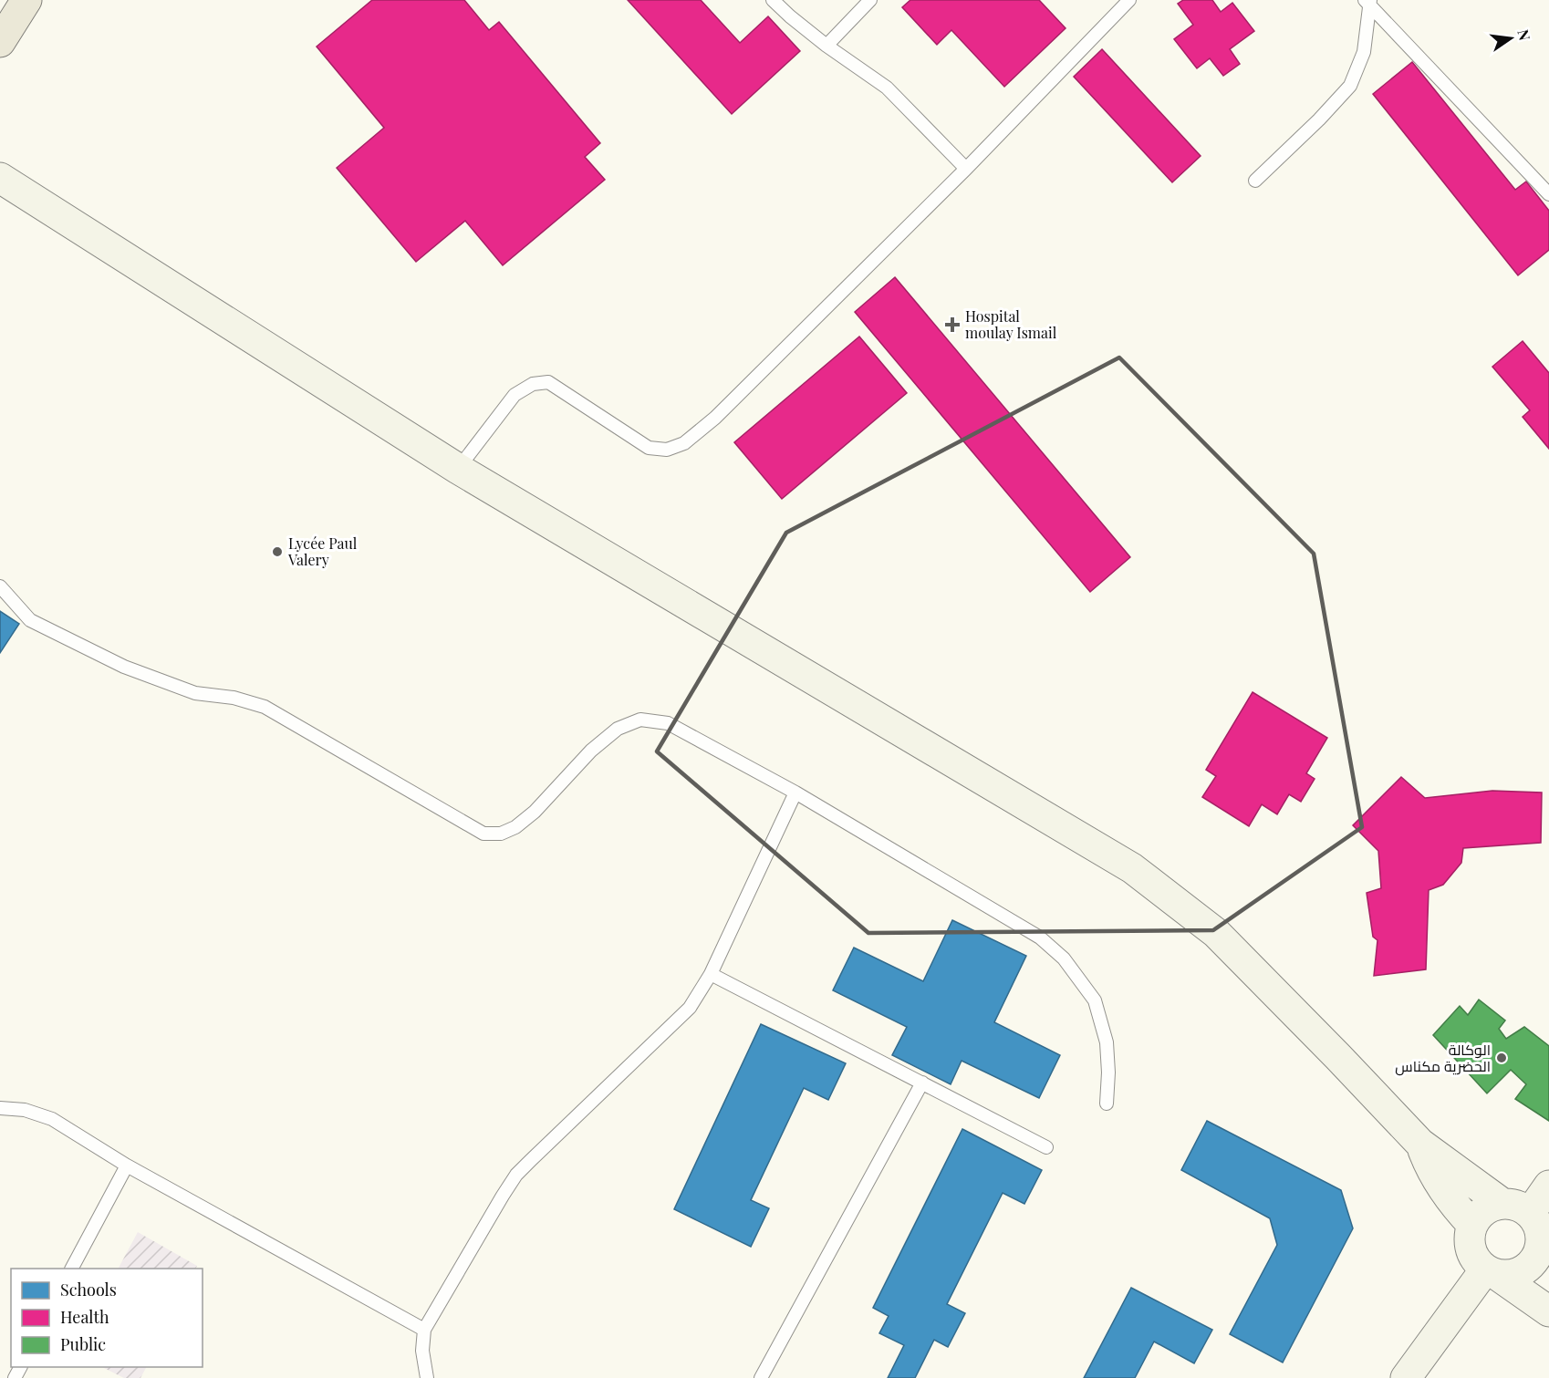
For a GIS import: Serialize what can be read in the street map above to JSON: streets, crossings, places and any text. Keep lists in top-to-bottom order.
{
  "places": {
    "health": ["Hospital moulay Ismail"],
    "other": ["Lycée Paul Valery", "الوكالة الحضرية مكناس"]
  },
  "legend": ["Schools", "Health", "Public"],
  "north": "right"
}
